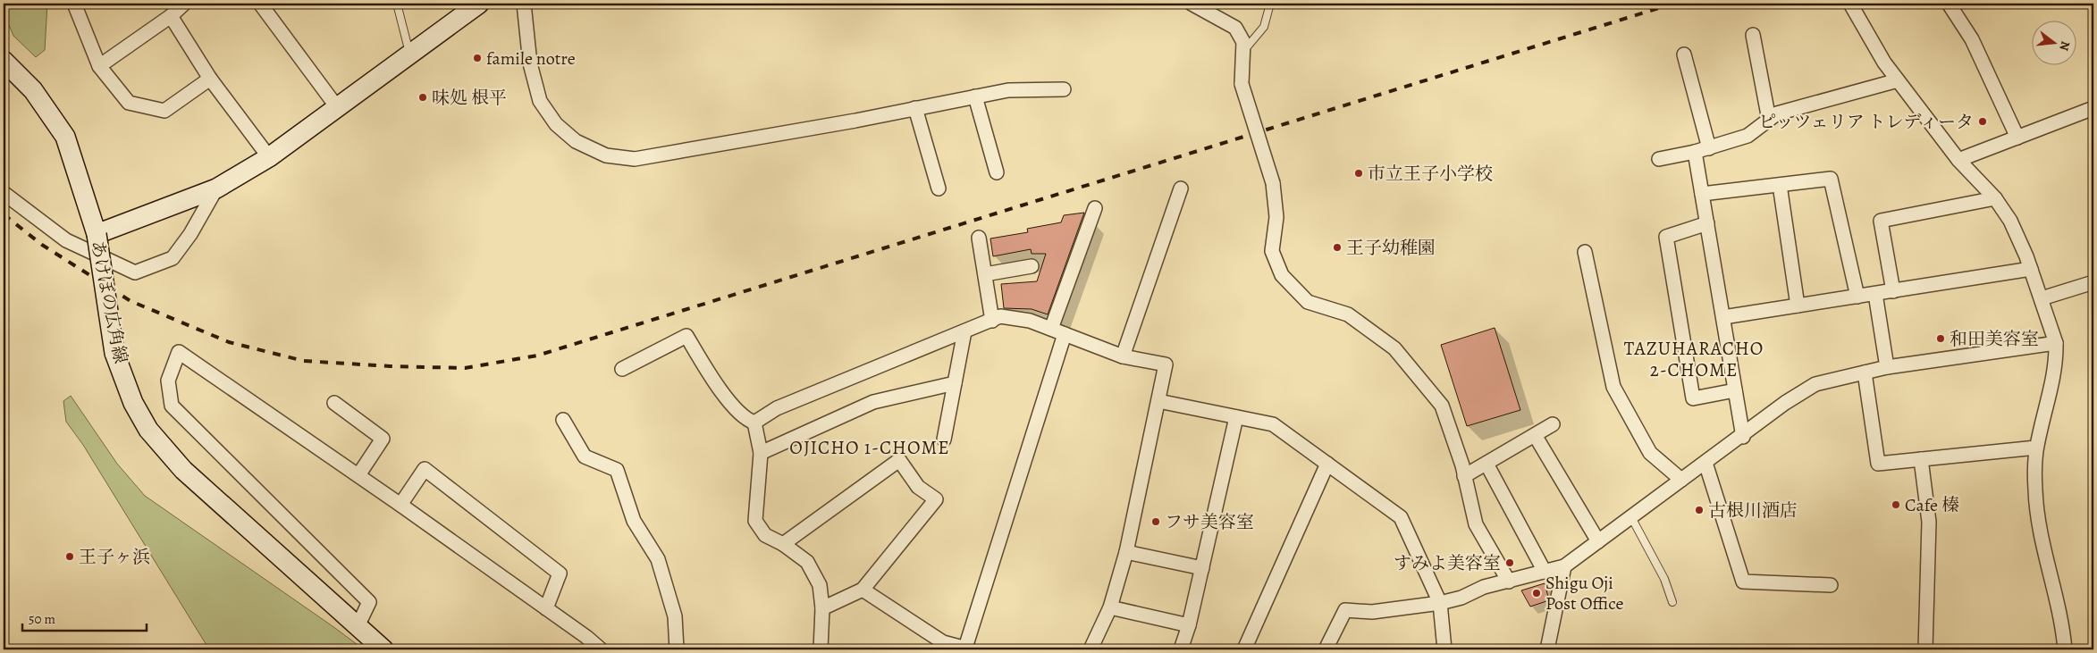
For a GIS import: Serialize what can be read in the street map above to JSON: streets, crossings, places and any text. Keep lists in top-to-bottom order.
{
  "streets": {
    "main road": ["あけぼの広角線"]
  },
  "districts": ["TAZUHARACHO 2-CHOME", "OJICHO 1-CHOME"],
  "places": [
    "famile notre",
    "味処 根平",
    "ピッツェリア トレディータ",
    "市立王子小学校",
    "王子幼稚園",
    "和田美容室",
    "Cafe 榛",
    "古根川酒店",
    "フサ美容室",
    "王子ヶ浜",
    "すみよ美容室",
    "Shigu Oji Post Office"
  ],
  "scale_bar": "50 m",
  "north": "right"
}
